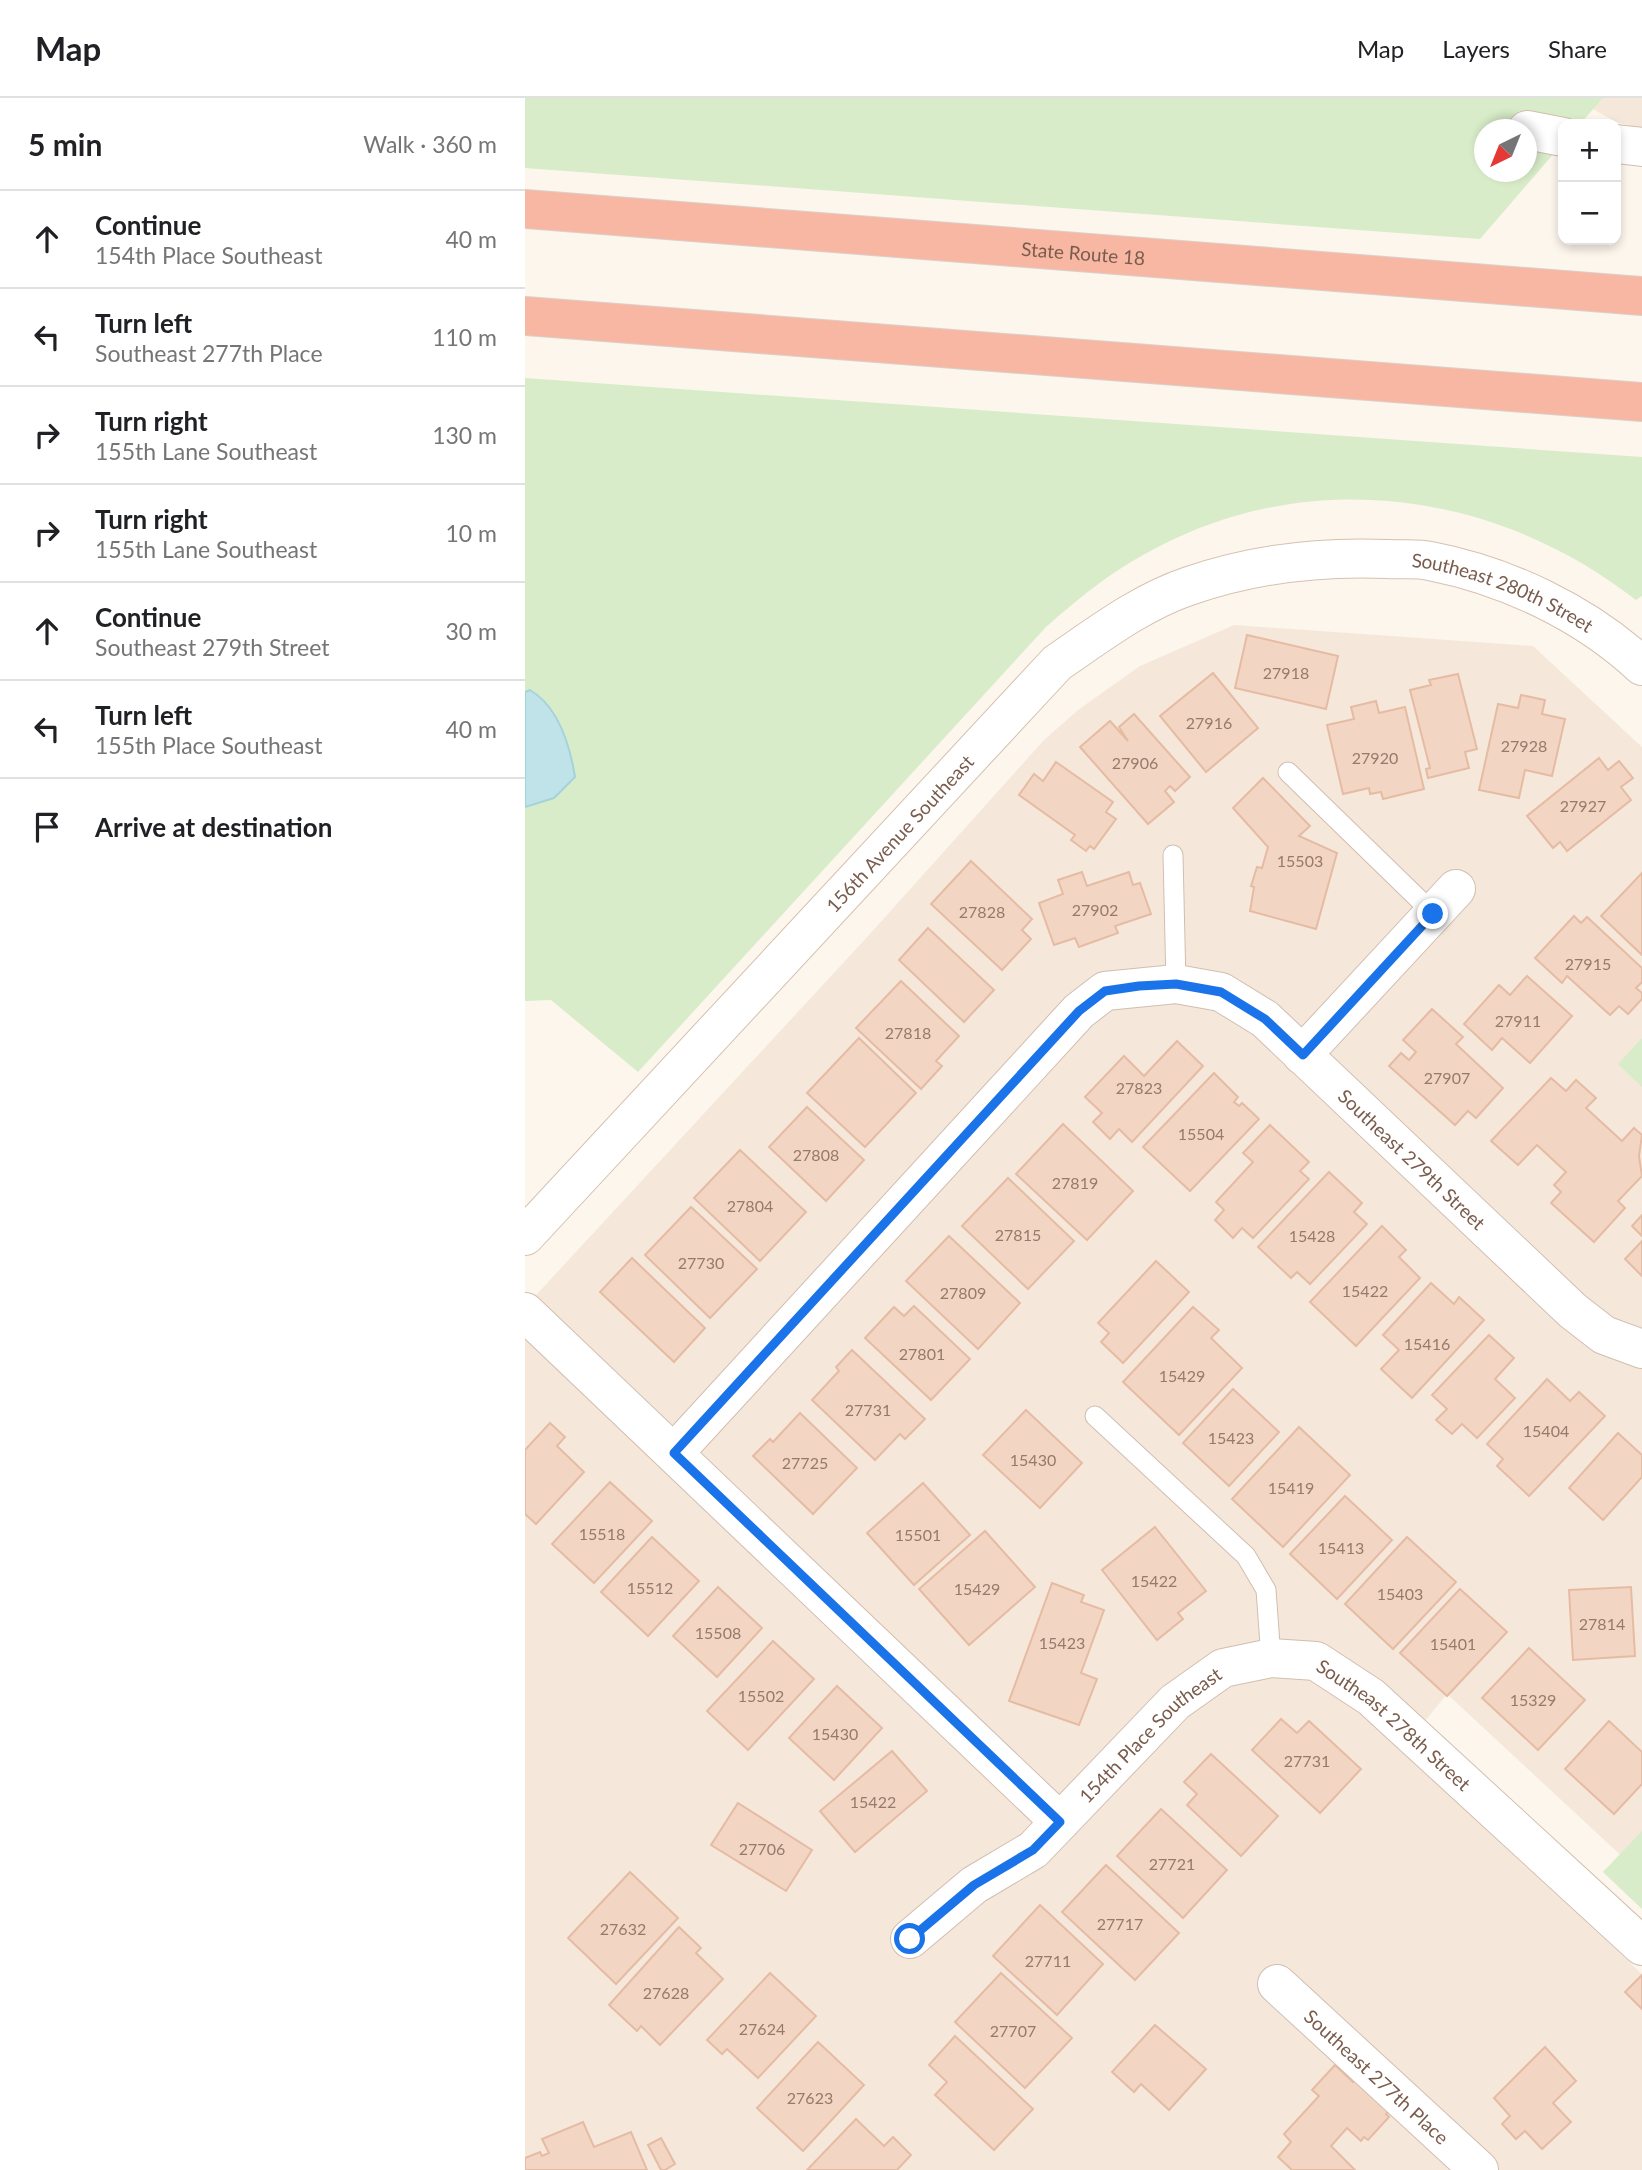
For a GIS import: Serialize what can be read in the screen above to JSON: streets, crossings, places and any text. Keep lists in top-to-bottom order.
{
  "streets": {
    "highway": ["State Route 18"],
    "street": [
      "Southeast 280th Street",
      "156th Avenue Southeast",
      "Southeast 279th Street",
      "Southeast 278th Street",
      "154th Place Southeast",
      "Southeast 277th Place"
    ]
  },
  "crossings": [
    ["Southeast 280th Street", "156th Avenue Southeast"],
    ["Southeast 278th Street", "154th Place Southeast"]
  ],
  "house_numbers": [
    "27918",
    "27916",
    "27928",
    "27920",
    "27906",
    "27927",
    "15503",
    "27902",
    "27828",
    "27915",
    "27911",
    "27818",
    "27907",
    "27823",
    "15504",
    "27808",
    "27819",
    "27804",
    "27815",
    "15428",
    "27730",
    "15422",
    "27809",
    "15416",
    "27801",
    "15429",
    "27731",
    "15404",
    "15423",
    "15430",
    "27725",
    "15419",
    "15518",
    "15501",
    "15413",
    "15422",
    "15512",
    "15429",
    "15403",
    "27814",
    "15508",
    "15423",
    "15401",
    "15502",
    "15329",
    "15430",
    "27731",
    "15422",
    "27706",
    "27721",
    "27717",
    "27632",
    "27711",
    "27628",
    "27624",
    "27707",
    "27623"
  ],
  "north": "bottom left",
  "page": {
    "header": "Map",
    "nav": ["Map", "Layers", "Share"],
    "heading": ["5 min", "Walk · 360 m"],
    "map_buttons": ["+", "−"],
    "list": [
      ["Continue", "154th Place Southeast", "40 m"],
      ["Turn left", "Southeast 277th Place", "110 m"],
      ["Turn right", "155th Lane Southeast", "130 m"],
      ["Turn right", "155th Lane Southeast", "10 m"],
      ["Continue", "Southeast 279th Street", "30 m"],
      ["Turn left", "155th Place Southeast", "40 m"],
      "Arrive at destination"
    ]
  }
}
